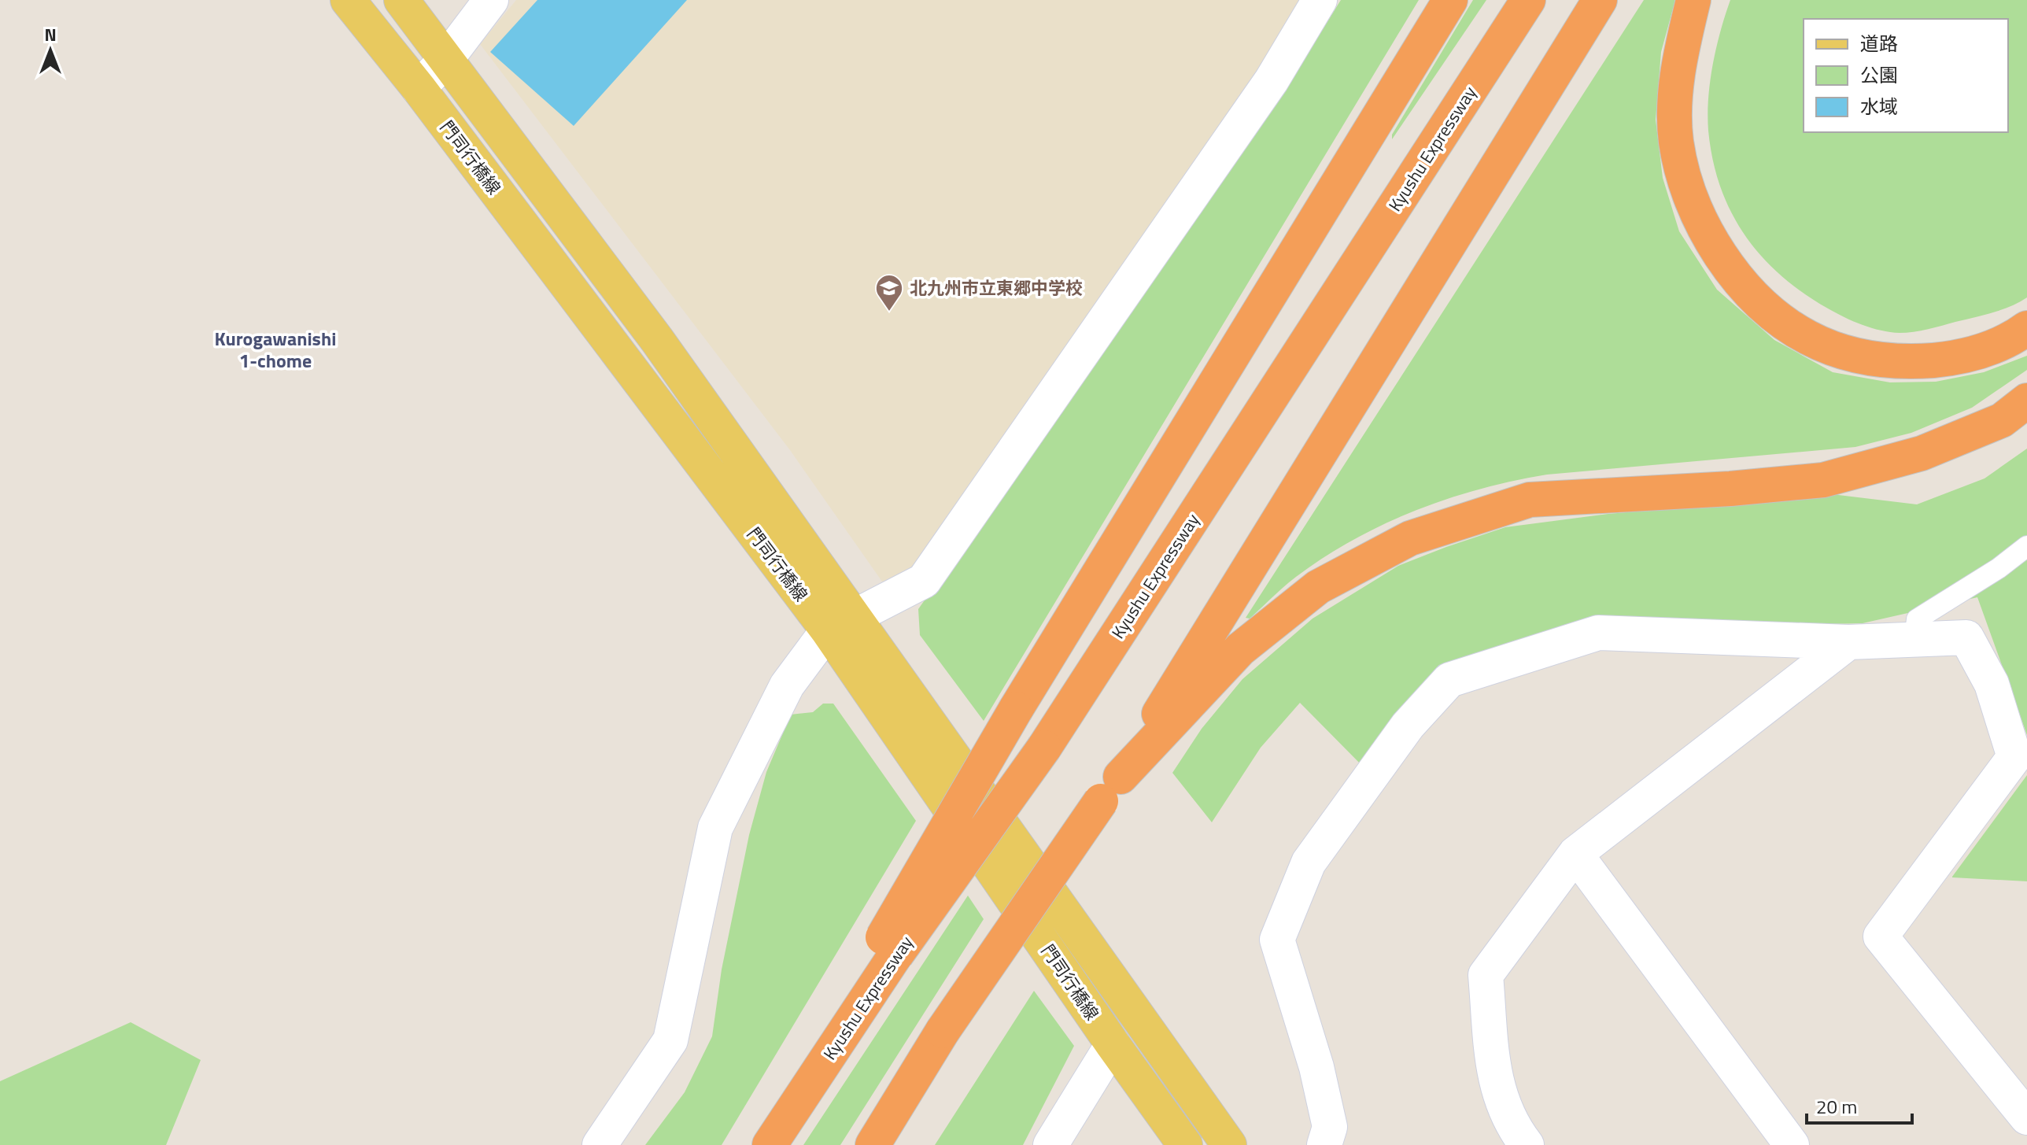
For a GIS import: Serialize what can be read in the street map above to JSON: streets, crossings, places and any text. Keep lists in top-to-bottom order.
{
  "streets": {
    "highway": ["Kyushu Expressway"],
    "main road": ["門司行橋線"]
  },
  "districts": ["Kurogawanishi 1-chome"],
  "places": {
    "school or university": ["北九州市立東郷中学校"]
  },
  "legend": ["道路", "公園", "水域"],
  "scale_bar": "20 m",
  "north": "top"
}
